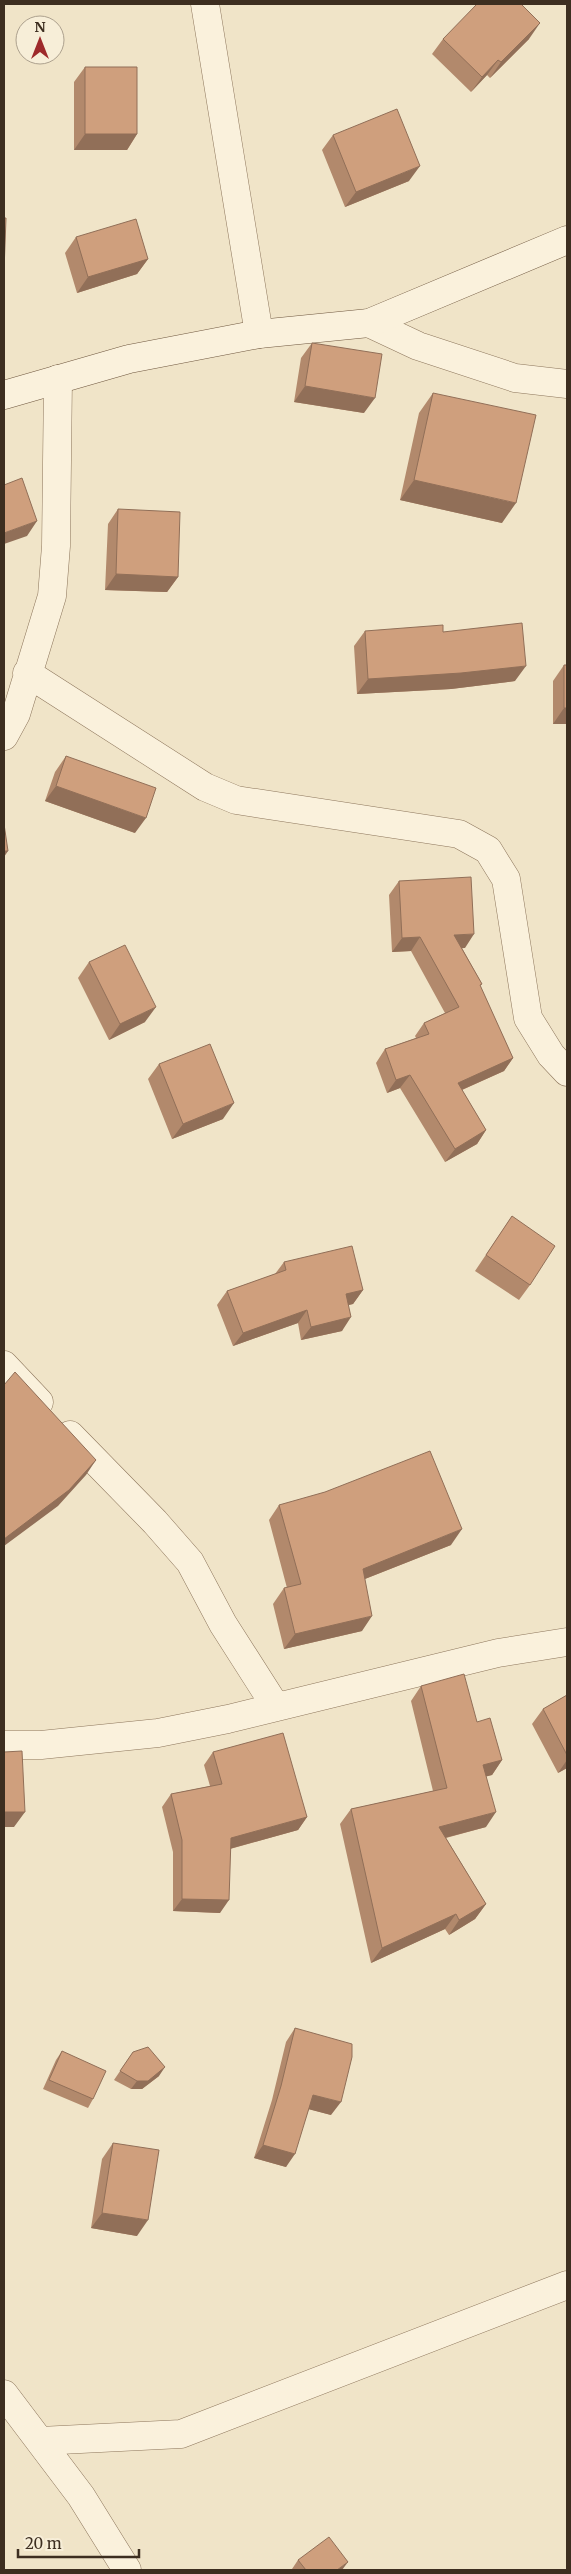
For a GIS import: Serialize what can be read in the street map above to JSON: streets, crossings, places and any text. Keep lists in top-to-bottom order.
{
  "scale_bar": "20 m",
  "north": "top"
}
